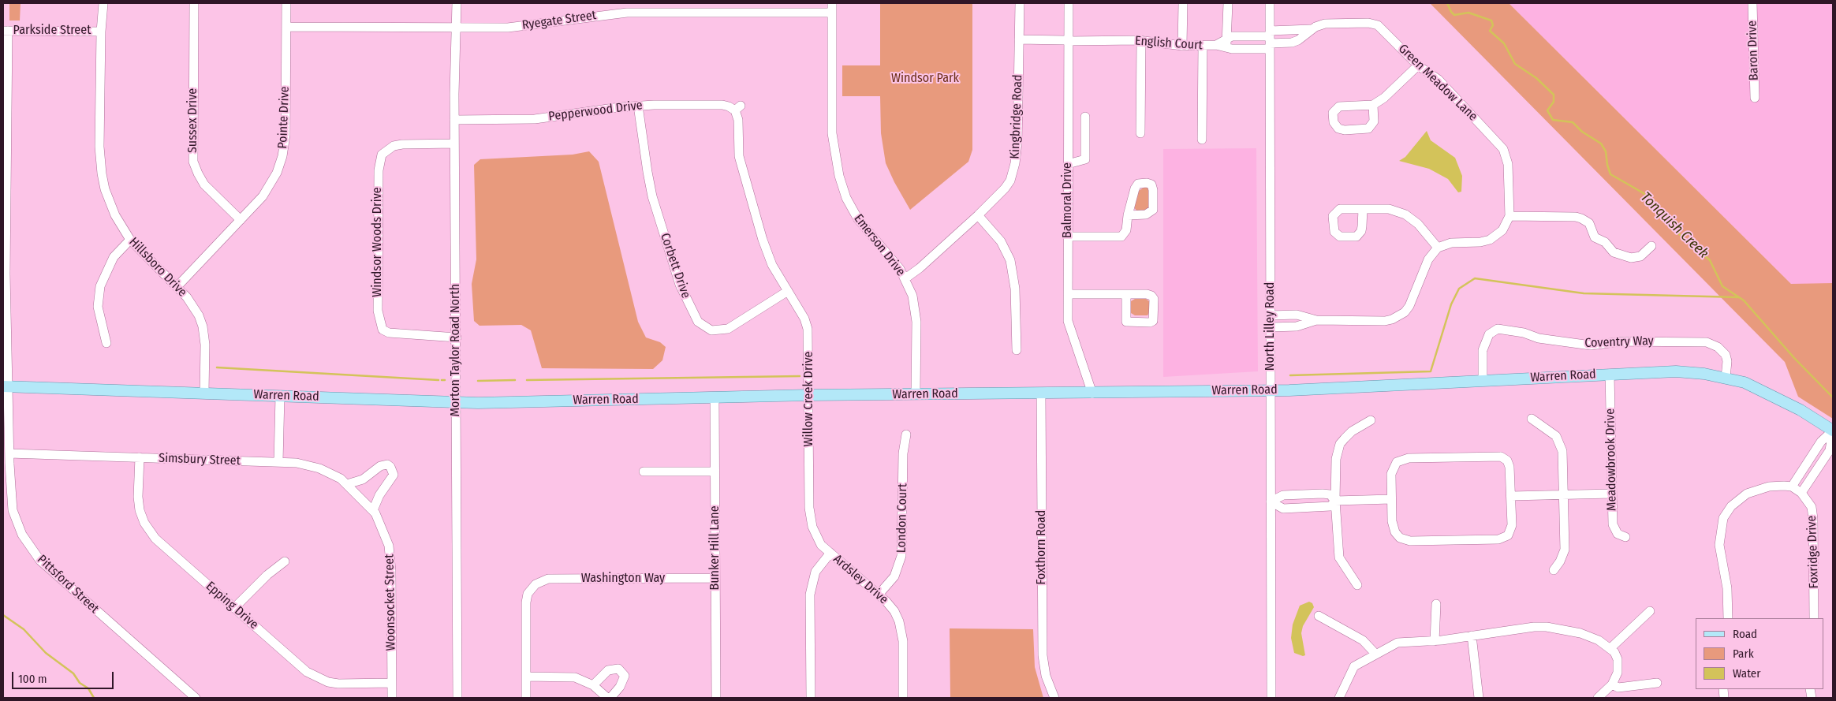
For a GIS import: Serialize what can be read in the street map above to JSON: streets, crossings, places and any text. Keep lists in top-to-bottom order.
{
  "streets": {
    "main road": ["Warren Road"],
    "street": [
      "Ryegate Street",
      "Parkside Street",
      "English Court",
      "Baron Drive",
      "Green Meadow Lane",
      "Pepperwood Drive",
      "Kingbridge Road",
      "Pointe Drive",
      "Sussex Drive",
      "Balmoral Drive",
      "Windsor Woods Drive",
      "Emerson Drive",
      "Corbett Drive",
      "Hillsboro Drive",
      "North Lilley Road",
      "Coventry Way",
      "Morton Taylor Road North",
      "Willow Creek Drive",
      "Simsbury Street",
      "Meadowbrook Drive",
      "London Court",
      "Foxthorn Road",
      "Bunker Hill Lane",
      "Foxridge Drive",
      "Washington Way",
      "Ardsley Drive",
      "Pittsford Street",
      "Woonsocket Street",
      "Epping Drive"
    ]
  },
  "crossings": [
    ["Ryegate Street", "Pointe Drive"],
    ["Ryegate Street", "Emerson Drive"],
    ["Ryegate Street", "Morton Taylor Road North"],
    ["Parkside Street", "Hillsboro Drive"],
    ["Parkside Street", "Pittsford Street"],
    ["English Court", "Green Meadow Lane"],
    ["English Court", "Kingbridge Road"],
    ["English Court", "Balmoral Drive"],
    ["English Court", "North Lilley Road"],
    ["Green Meadow Lane", "North Lilley Road"],
    ["Pepperwood Drive", "Corbett Drive"],
    ["Pepperwood Drive", "Morton Taylor Road North"],
    ["Pepperwood Drive", "Willow Creek Drive"],
    ["Kingbridge Road", "Emerson Drive"],
    ["Pointe Drive", "Sussex Drive"],
    ["Pointe Drive", "Hillsboro Drive"],
    ["Balmoral Drive", "Warren Road"],
    ["Windsor Woods Drive", "Morton Taylor Road North"],
    ["Emerson Drive", "Warren Road"],
    ["Corbett Drive", "Willow Creek Drive"],
    ["Hillsboro Drive", "Warren Road"],
    ["North Lilley Road", "Warren Road"],
    ["Coventry Way", "Warren Road"],
    ["Morton Taylor Road North", "Warren Road"],
    ["Warren Road", "Willow Creek Drive"],
    ["Warren Road", "Meadowbrook Drive"],
    ["Warren Road", "Foxthorn Road"],
    ["Warren Road", "Bunker Hill Lane"],
    ["Warren Road", "Pittsford Street"],
    ["Willow Creek Drive", "Ardsley Drive"],
    ["Simsbury Street", "Pittsford Street"],
    ["Simsbury Street", "Woonsocket Street"],
    ["Simsbury Street", "Epping Drive"],
    ["London Court", "Ardsley Drive"],
    ["Bunker Hill Lane", "Washington Way"],
    ["Woonsocket Street", "Epping Drive"]
  ],
  "water": ["Tonquish Creek"],
  "parks": ["Windsor Park"],
  "legend": ["Road", "Park", "Water"],
  "scale_bar": "100 m"
}
